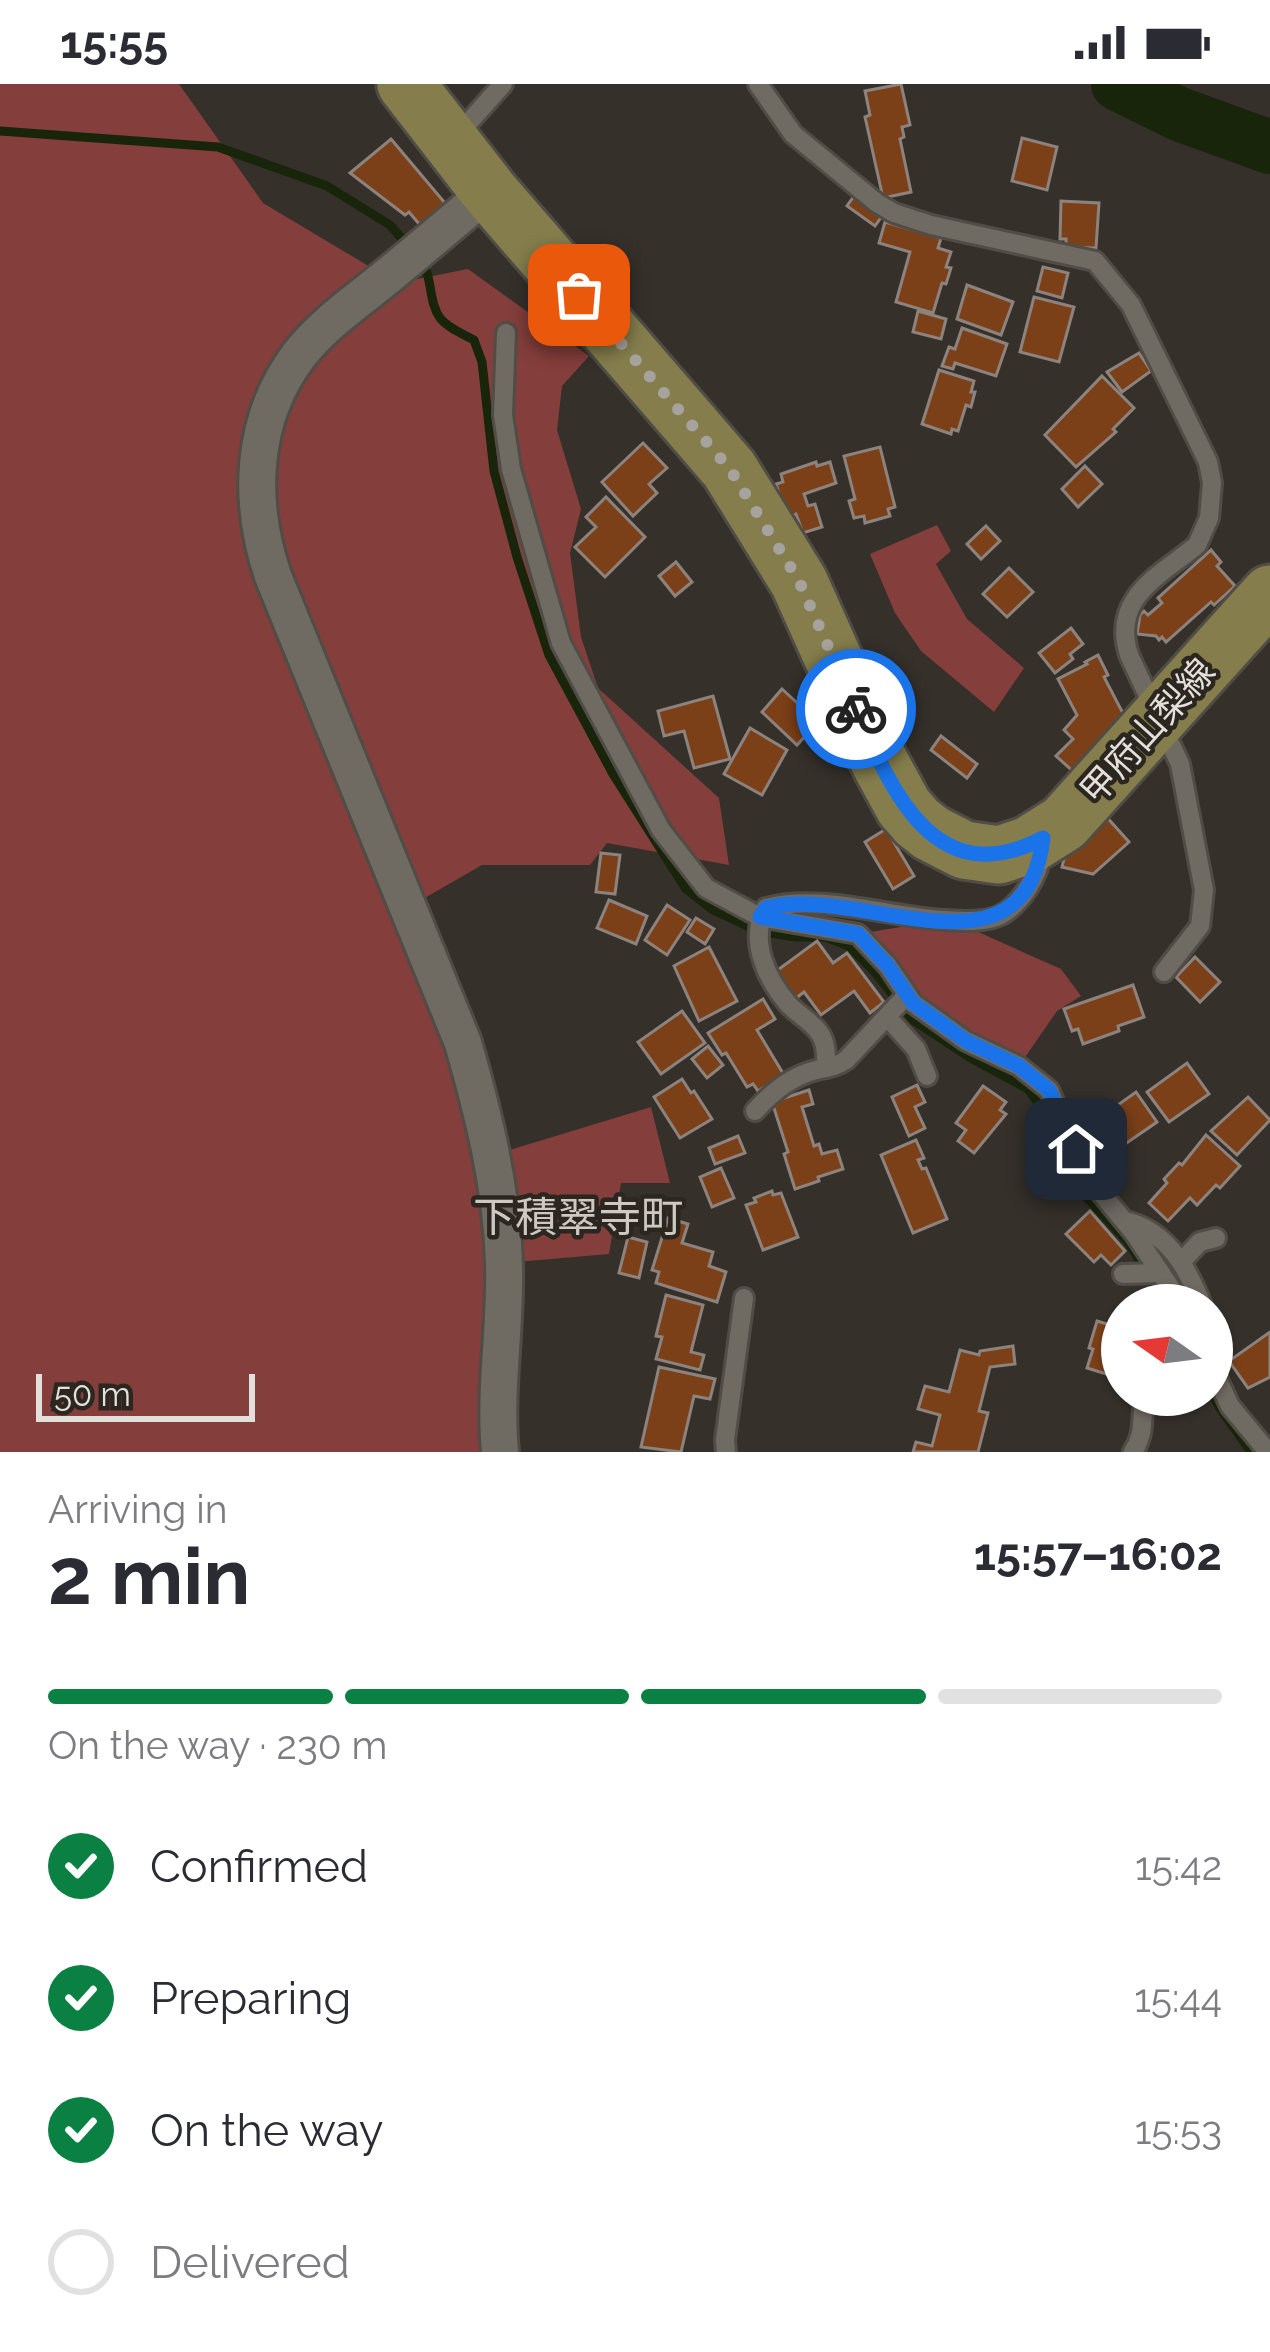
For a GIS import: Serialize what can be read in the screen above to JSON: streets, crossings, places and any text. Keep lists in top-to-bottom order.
{
  "streets": {
    "main road": ["甲府山梨線"]
  },
  "districts": ["下積翠寺町"],
  "scale_bar": "50 m",
  "north": "left",
  "page": {
    "status": "15:55",
    "scale": "50 m",
    "heading": ["2 min", "Arriving in", "15:57–16:02"],
    "bar": "On the way · 230 m",
    "list": [
      ["Confirmed", "15:42"],
      ["Preparing", "15:44"],
      ["On the way", "15:53"],
      "Delivered"
    ]
  }
}
